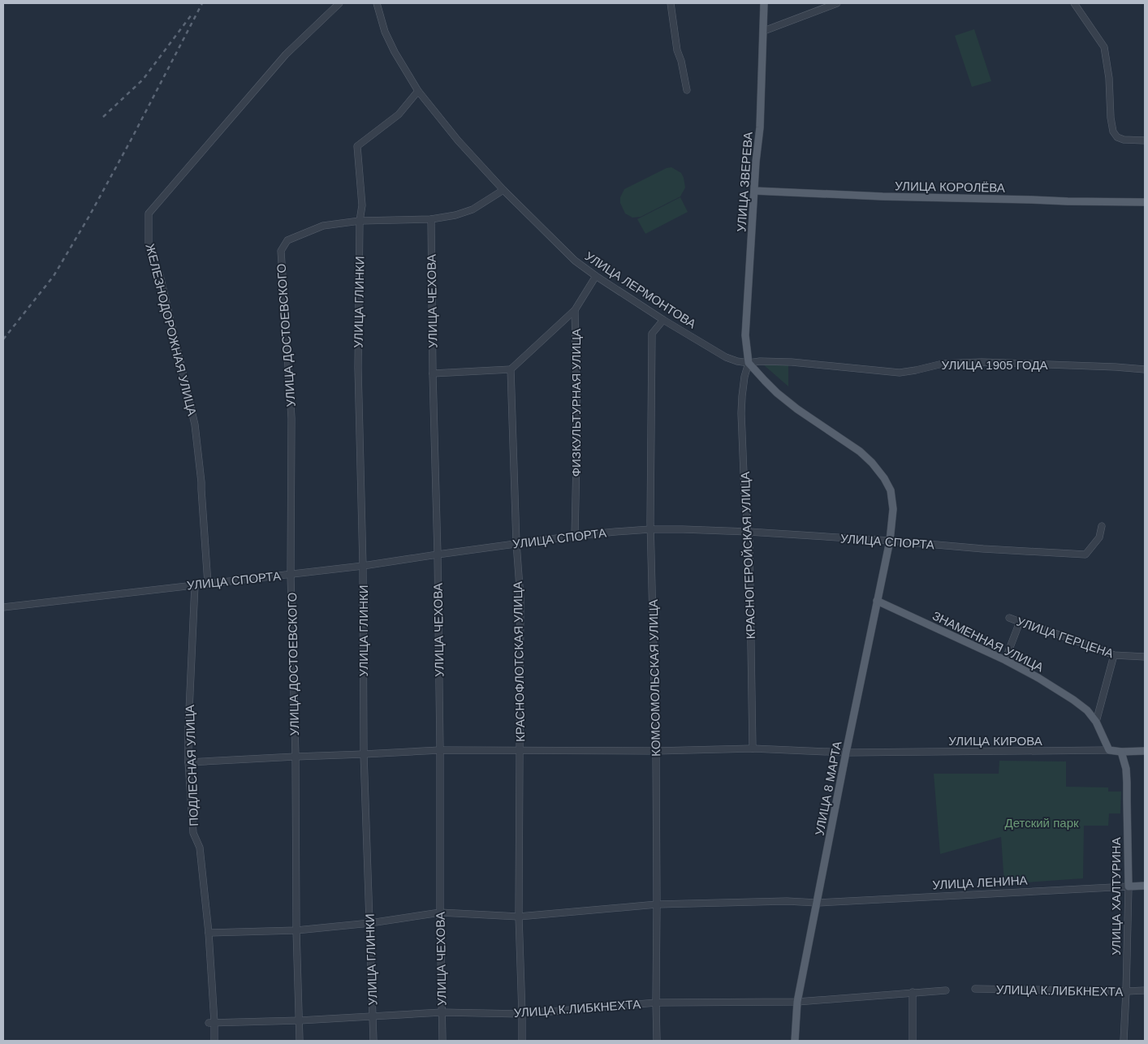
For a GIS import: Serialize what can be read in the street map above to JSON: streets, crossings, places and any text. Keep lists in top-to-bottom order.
{
  "streets": {
    "main road": [
      "УЛИЦА ЗВЕРЕВА",
      "УЛИЦА КОРОЛЁВА",
      "ЗНАМЕННАЯ УЛИЦА",
      "УЛИЦА КИРОВА",
      "УЛИЦА 8 МАРТА",
      "УЛИЦА ЛЕНИНА",
      "УЛИЦА ХАЛТУРИНА"
    ],
    "street": [
      "УЛИЦА ЛЕРМОНТОВА",
      "УЛИЦА ЧЕХОВА",
      "УЛИЦА ГЛИНКИ",
      "ЖЕЛЕЗНОДОРОЖНАЯ УЛИЦА",
      "УЛИЦА ДОСТОЕВСКОГО",
      "УЛИЦА 1905 ГОДА",
      "ФИЗКУЛЬТУРНАЯ УЛИЦА",
      "УЛИЦА СПОРТА",
      "КРАСНОГЕРОЙСКАЯ УЛИЦА",
      "УЛИЦА ГЕРЦЕНА",
      "КРАСНОФЛОТСКАЯ УЛИЦА",
      "КОМСОМОЛЬСКАЯ УЛИЦА",
      "ПОДЛЕСНАЯ УЛИЦА",
      "УЛИЦА К.ЛИБКНЕХТА"
    ]
  },
  "crossings": [
    ["УЛИЦА ЗВЕРЕВА", "УЛИЦА КОРОЛЁВА"],
    ["УЛИЦА ЗВЕРЕВА", "УЛИЦА ЛЕРМОНТОВА"],
    ["УЛИЦА ЗВЕРЕВА", "УЛИЦА 1905 ГОДА"],
    ["УЛИЦА ЗВЕРЕВА", "КРАСНОГЕРОЙСКАЯ УЛИЦА"],
    ["УЛИЦА ЛЕРМОНТОВА", "УЛИЦА ГЛИНКИ"],
    ["УЛИЦА ЛЕРМОНТОВА", "УЛИЦА 1905 ГОДА"],
    ["УЛИЦА ЛЕРМОНТОВА", "КРАСНОГЕРОЙСКАЯ УЛИЦА"],
    ["УЛИЦА ЛЕРМОНТОВА", "КОМСОМОЛЬСКАЯ УЛИЦА"],
    ["УЛИЦА ЧЕХОВА", "УЛИЦА СПОРТА"],
    ["УЛИЦА ЧЕХОВА", "УЛИЦА КИРОВА"],
    ["УЛИЦА ЧЕХОВА", "УЛИЦА ЛЕНИНА"],
    ["УЛИЦА ЧЕХОВА", "УЛИЦА К.ЛИБКНЕХТА"],
    ["УЛИЦА ГЛИНКИ", "УЛИЦА ДОСТОЕВСКОГО"],
    ["УЛИЦА ГЛИНКИ", "УЛИЦА СПОРТА"],
    ["УЛИЦА ГЛИНКИ", "УЛИЦА КИРОВА"],
    ["УЛИЦА ГЛИНКИ", "УЛИЦА ЛЕНИНА"],
    ["УЛИЦА ГЛИНКИ", "УЛИЦА К.ЛИБКНЕХТА"],
    ["ЖЕЛЕЗНОДОРОЖНАЯ УЛИЦА", "УЛИЦА СПОРТА"],
    ["УЛИЦА ДОСТОЕВСКОГО", "УЛИЦА СПОРТА"],
    ["УЛИЦА ДОСТОЕВСКОГО", "УЛИЦА КИРОВА"],
    ["УЛИЦА ДОСТОЕВСКОГО", "УЛИЦА ЛЕНИНА"],
    ["УЛИЦА ДОСТОЕВСКОГО", "УЛИЦА К.ЛИБКНЕХТА"],
    ["УЛИЦА 1905 ГОДА", "КРАСНОГЕРОЙСКАЯ УЛИЦА"],
    ["ФИЗКУЛЬТУРНАЯ УЛИЦА", "УЛИЦА СПОРТА"],
    ["УЛИЦА СПОРТА", "КРАСНОГЕРОЙСКАЯ УЛИЦА"],
    ["УЛИЦА СПОРТА", "КРАСНОФЛОТСКАЯ УЛИЦА"],
    ["УЛИЦА СПОРТА", "КОМСОМОЛЬСКАЯ УЛИЦА"],
    ["УЛИЦА СПОРТА", "ПОДЛЕСНАЯ УЛИЦА"],
    ["УЛИЦА СПОРТА", "УЛИЦА 8 МАРТА"],
    ["КРАСНОГЕРОЙСКАЯ УЛИЦА", "УЛИЦА КИРОВА"],
    ["ЗНАМЕННАЯ УЛИЦА", "УЛИЦА КИРОВА"],
    ["ЗНАМЕННАЯ УЛИЦА", "УЛИЦА 8 МАРТА"],
    ["КРАСНОФЛОТСКАЯ УЛИЦА", "УЛИЦА КИРОВА"],
    ["КРАСНОФЛОТСКАЯ УЛИЦА", "УЛИЦА ЛЕНИНА"],
    ["КРАСНОФЛОТСКАЯ УЛИЦА", "УЛИЦА К.ЛИБКНЕХТА"],
    ["КОМСОМОЛЬСКАЯ УЛИЦА", "УЛИЦА КИРОВА"],
    ["КОМСОМОЛЬСКАЯ УЛИЦА", "УЛИЦА ЛЕНИНА"],
    ["КОМСОМОЛЬСКАЯ УЛИЦА", "УЛИЦА К.ЛИБКНЕХТА"],
    ["УЛИЦА КИРОВА", "ПОДЛЕСНАЯ УЛИЦА"],
    ["УЛИЦА КИРОВА", "УЛИЦА 8 МАРТА"],
    ["УЛИЦА КИРОВА", "УЛИЦА ХАЛТУРИНА"],
    ["ПОДЛЕСНАЯ УЛИЦА", "УЛИЦА ЛЕНИНА"],
    ["ПОДЛЕСНАЯ УЛИЦА", "УЛИЦА К.ЛИБКНЕХТА"],
    ["УЛИЦА 8 МАРТА", "УЛИЦА ЛЕНИНА"],
    ["УЛИЦА 8 МАРТА", "УЛИЦА К.ЛИБКНЕХТА"],
    ["УЛИЦА ЛЕНИНА", "УЛИЦА ХАЛТУРИНА"],
    ["УЛИЦА ХАЛТУРИНА", "УЛИЦА К.ЛИБКНЕХТА"]
  ],
  "parks": ["Детский парк"]
}
